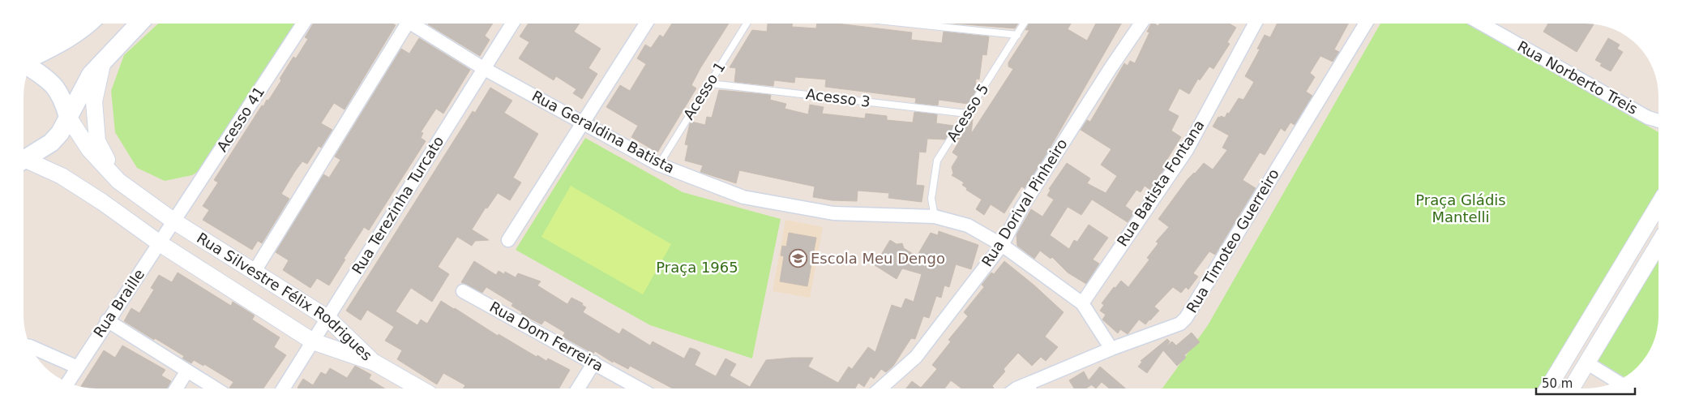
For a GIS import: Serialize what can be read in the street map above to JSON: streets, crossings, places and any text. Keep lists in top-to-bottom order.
{
  "streets": {
    "main road": ["Rua Silvestre Félix Rodrigues"],
    "street": [
      "Rua Norberto Treis",
      "Acesso 41",
      "Rua Geraldina Batista",
      "Rua Batista Fontana",
      "Rua Dorival Pinheiro",
      "Rua Terezinha Turcato",
      "Rua Timoteo Guerreiro",
      "Rua Braille",
      "Rua Dom Ferreira"
    ],
    "lane": ["Acesso 1", "Acesso 3", "Acesso 5"]
  },
  "crossings": [
    ["Acesso 1", "Acesso 3"],
    ["Acesso 1", "Rua Geraldina Batista"],
    ["Acesso 3", "Acesso 5"],
    ["Acesso 5", "Rua Geraldina Batista"],
    ["Acesso 41", "Rua Silvestre Félix Rodrigues"],
    ["Acesso 41", "Rua Braille"],
    ["Rua Geraldina Batista", "Rua Batista Fontana"],
    ["Rua Geraldina Batista", "Rua Dorival Pinheiro"],
    ["Rua Geraldina Batista", "Rua Terezinha Turcato"],
    ["Rua Geraldina Batista", "Rua Timoteo Guerreiro"],
    ["Rua Terezinha Turcato", "Rua Silvestre Félix Rodrigues"],
    ["Rua Silvestre Félix Rodrigues", "Rua Braille"]
  ],
  "parks": ["Praça Gládis Mantelli", "Praça 1965"],
  "places": {
    "school or university": ["Escola Meu Dengo"]
  },
  "scale_bar": "50 m"
}
